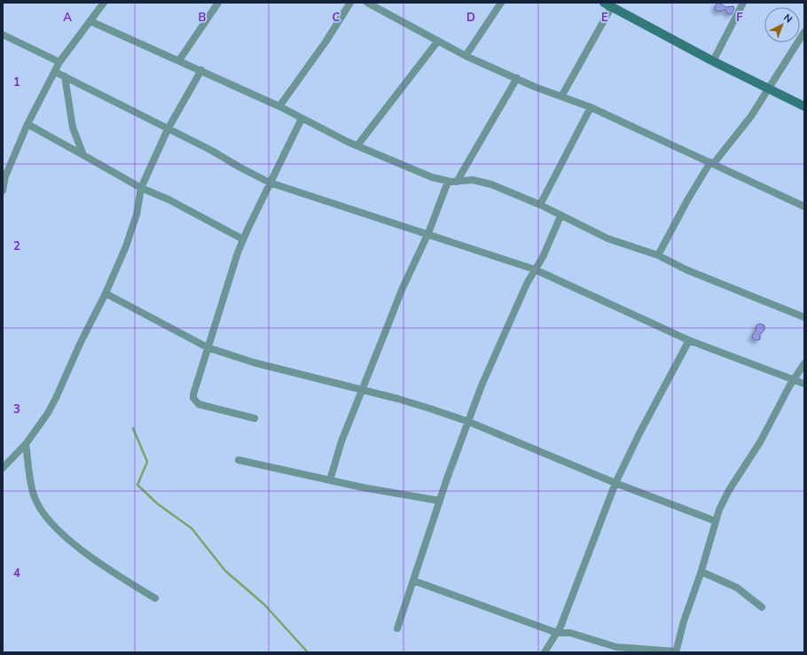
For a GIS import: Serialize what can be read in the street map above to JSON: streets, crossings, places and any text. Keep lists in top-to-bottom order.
{
  "north": "top right",
  "grid": {
    "columns": [
      "A",
      "B",
      "C",
      "D",
      "E",
      "F"
    ],
    "rows": [
      "1",
      "2",
      "3",
      "4"
    ]
  }
}
